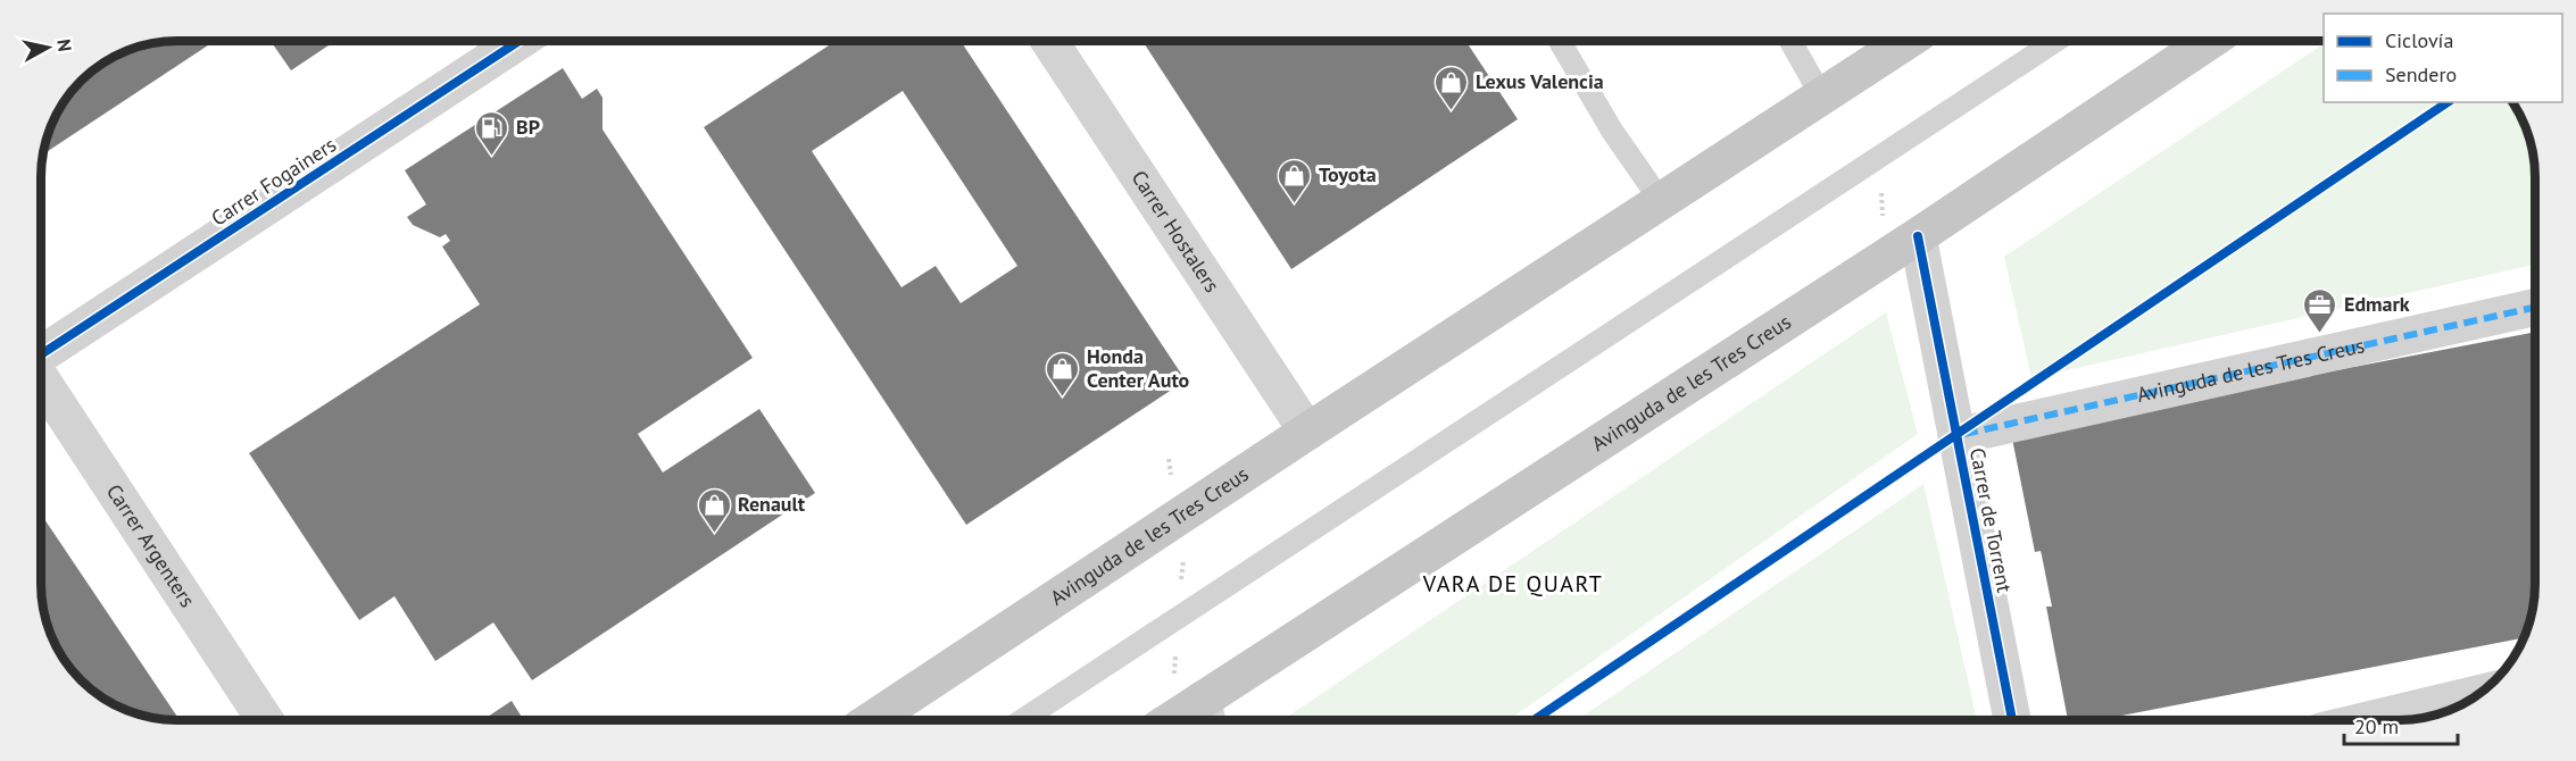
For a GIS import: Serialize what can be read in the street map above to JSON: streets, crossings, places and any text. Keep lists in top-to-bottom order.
{
  "streets": {
    "main road": ["Avinguda de les Tres Creus"],
    "street": [
      "Carrer Fogainers",
      "Carrer Hostalers",
      "Carrer de Torrent",
      "Carrer Argenters"
    ]
  },
  "crossings": [
    ["Carrer Hostalers", "Avinguda de les Tres Creus"],
    ["Avinguda de les Tres Creus", "Carrer de Torrent"]
  ],
  "districts": ["VARA DE QUART"],
  "places": {
    "shop": [
      "Lexus Valencia",
      "Toyota",
      "Honda Center Auto",
      "Renault"
    ],
    "fuel station": ["BP"],
    "office": ["Edmark"]
  },
  "legend": ["Ciclovía", "Sendero"],
  "scale_bar": "20 m",
  "north": "right"
}
